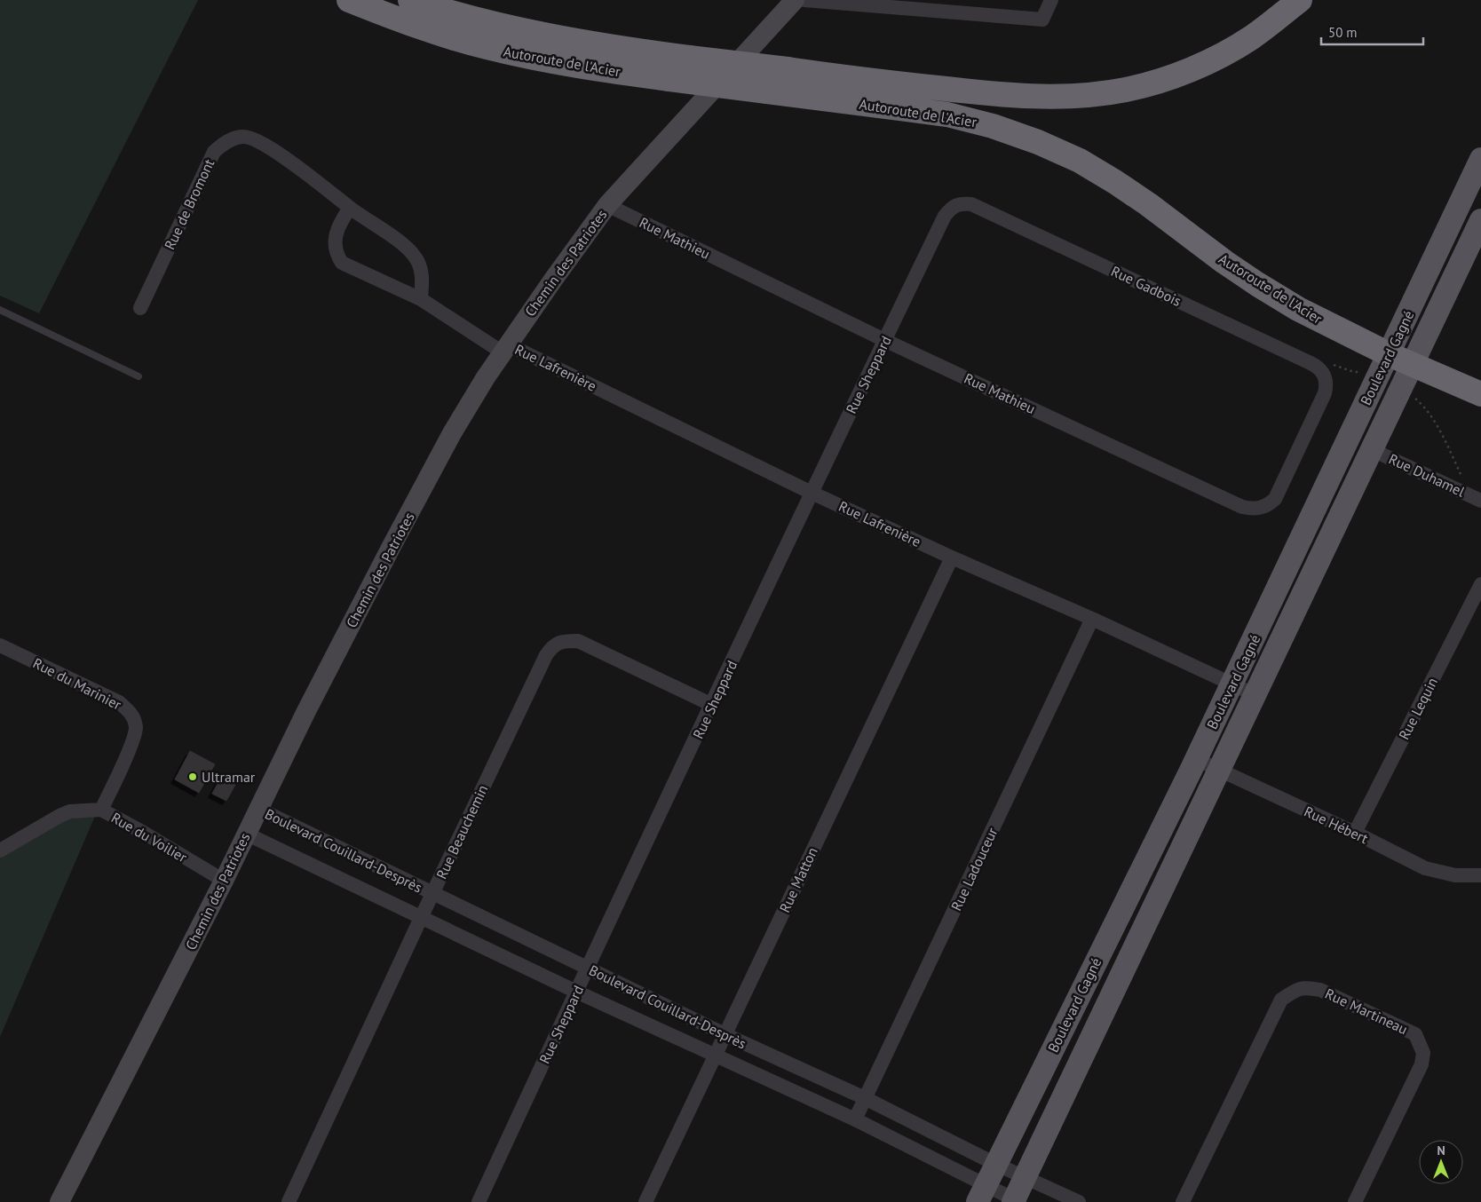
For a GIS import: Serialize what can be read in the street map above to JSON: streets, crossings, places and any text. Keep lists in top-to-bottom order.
{
  "streets": {
    "highway": ["Autoroute de l'Acier"],
    "main road": ["Boulevard Gagné"],
    "street": [
      "Rue de Bromont",
      "Rue Mathieu",
      "Chemin des Patriotes",
      "Rue Gadbois",
      "Rue Lafrenière",
      "Rue Sheppard",
      "Rue Duhamel",
      "Rue du Marinier",
      "Rue Lequin",
      "Rue Hébert",
      "Rue Beauchemin",
      "Rue du Voilier",
      "Boulevard Couillard-Desprès",
      "Rue Ladouceur",
      "Rue Matton",
      "Rue Martineau"
    ]
  },
  "crossings": [
    ["Autoroute de l'Acier", "Boulevard Gagné"],
    ["Rue Mathieu", "Chemin des Patriotes"],
    ["Rue Mathieu", "Rue Gadbois"],
    ["Rue Mathieu", "Rue Sheppard"],
    ["Chemin des Patriotes", "Rue Lafrenière"],
    ["Chemin des Patriotes", "Rue du Voilier"],
    ["Chemin des Patriotes", "Boulevard Couillard-Desprès"],
    ["Rue Gadbois", "Rue Sheppard"],
    ["Boulevard Gagné", "Rue Lafrenière"],
    ["Boulevard Gagné", "Rue Duhamel"],
    ["Boulevard Gagné", "Rue Hébert"],
    ["Boulevard Gagné", "Boulevard Couillard-Desprès"],
    ["Rue Lafrenière", "Rue Sheppard"],
    ["Rue Lafrenière", "Rue Ladouceur"],
    ["Rue Lafrenière", "Rue Matton"],
    ["Rue Sheppard", "Rue Beauchemin"],
    ["Rue Sheppard", "Boulevard Couillard-Desprès"],
    ["Rue du Marinier", "Rue du Voilier"],
    ["Rue Lequin", "Rue Hébert"],
    ["Rue Beauchemin", "Boulevard Couillard-Desprès"],
    ["Boulevard Couillard-Desprès", "Rue Ladouceur"],
    ["Boulevard Couillard-Desprès", "Rue Matton"]
  ],
  "places": ["Ultramar"],
  "scale_bar": "50 m",
  "north": "top"
}
